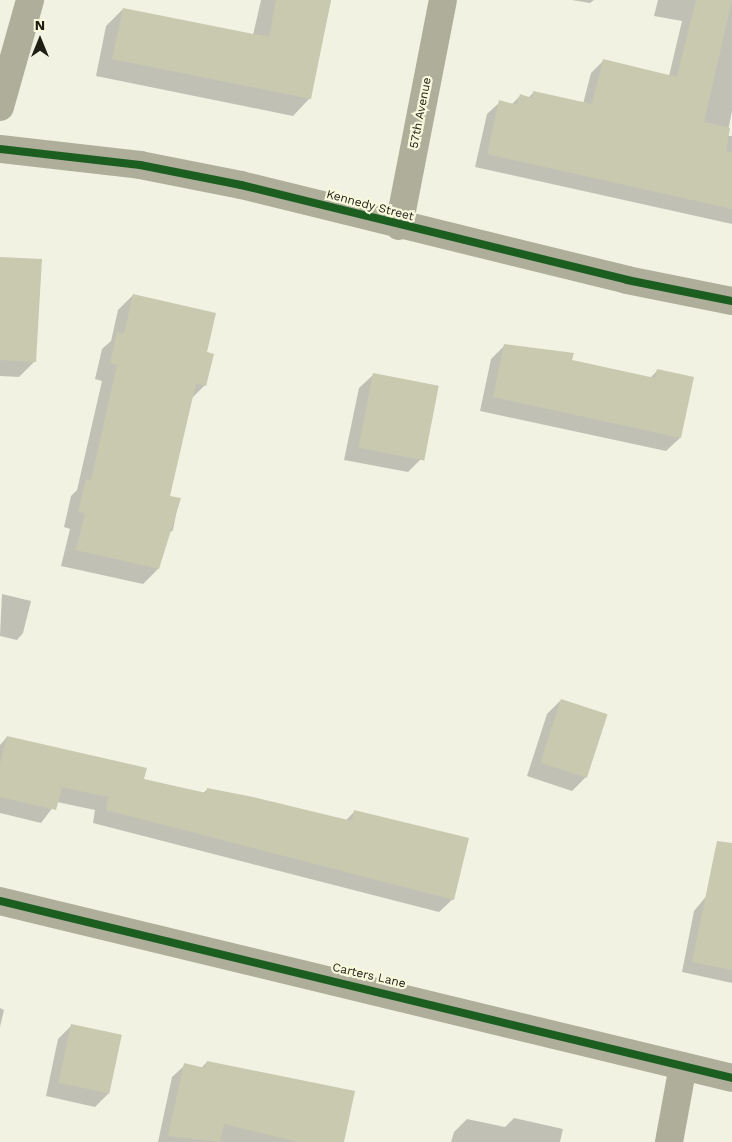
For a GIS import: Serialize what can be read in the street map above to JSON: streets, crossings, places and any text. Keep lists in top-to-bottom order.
{
  "streets": {
    "street": ["57th Avenue", "Kennedy Street", "Carters Lane"]
  },
  "crossings": [
    ["57th Avenue", "Kennedy Street"]
  ],
  "north": "top"
}
